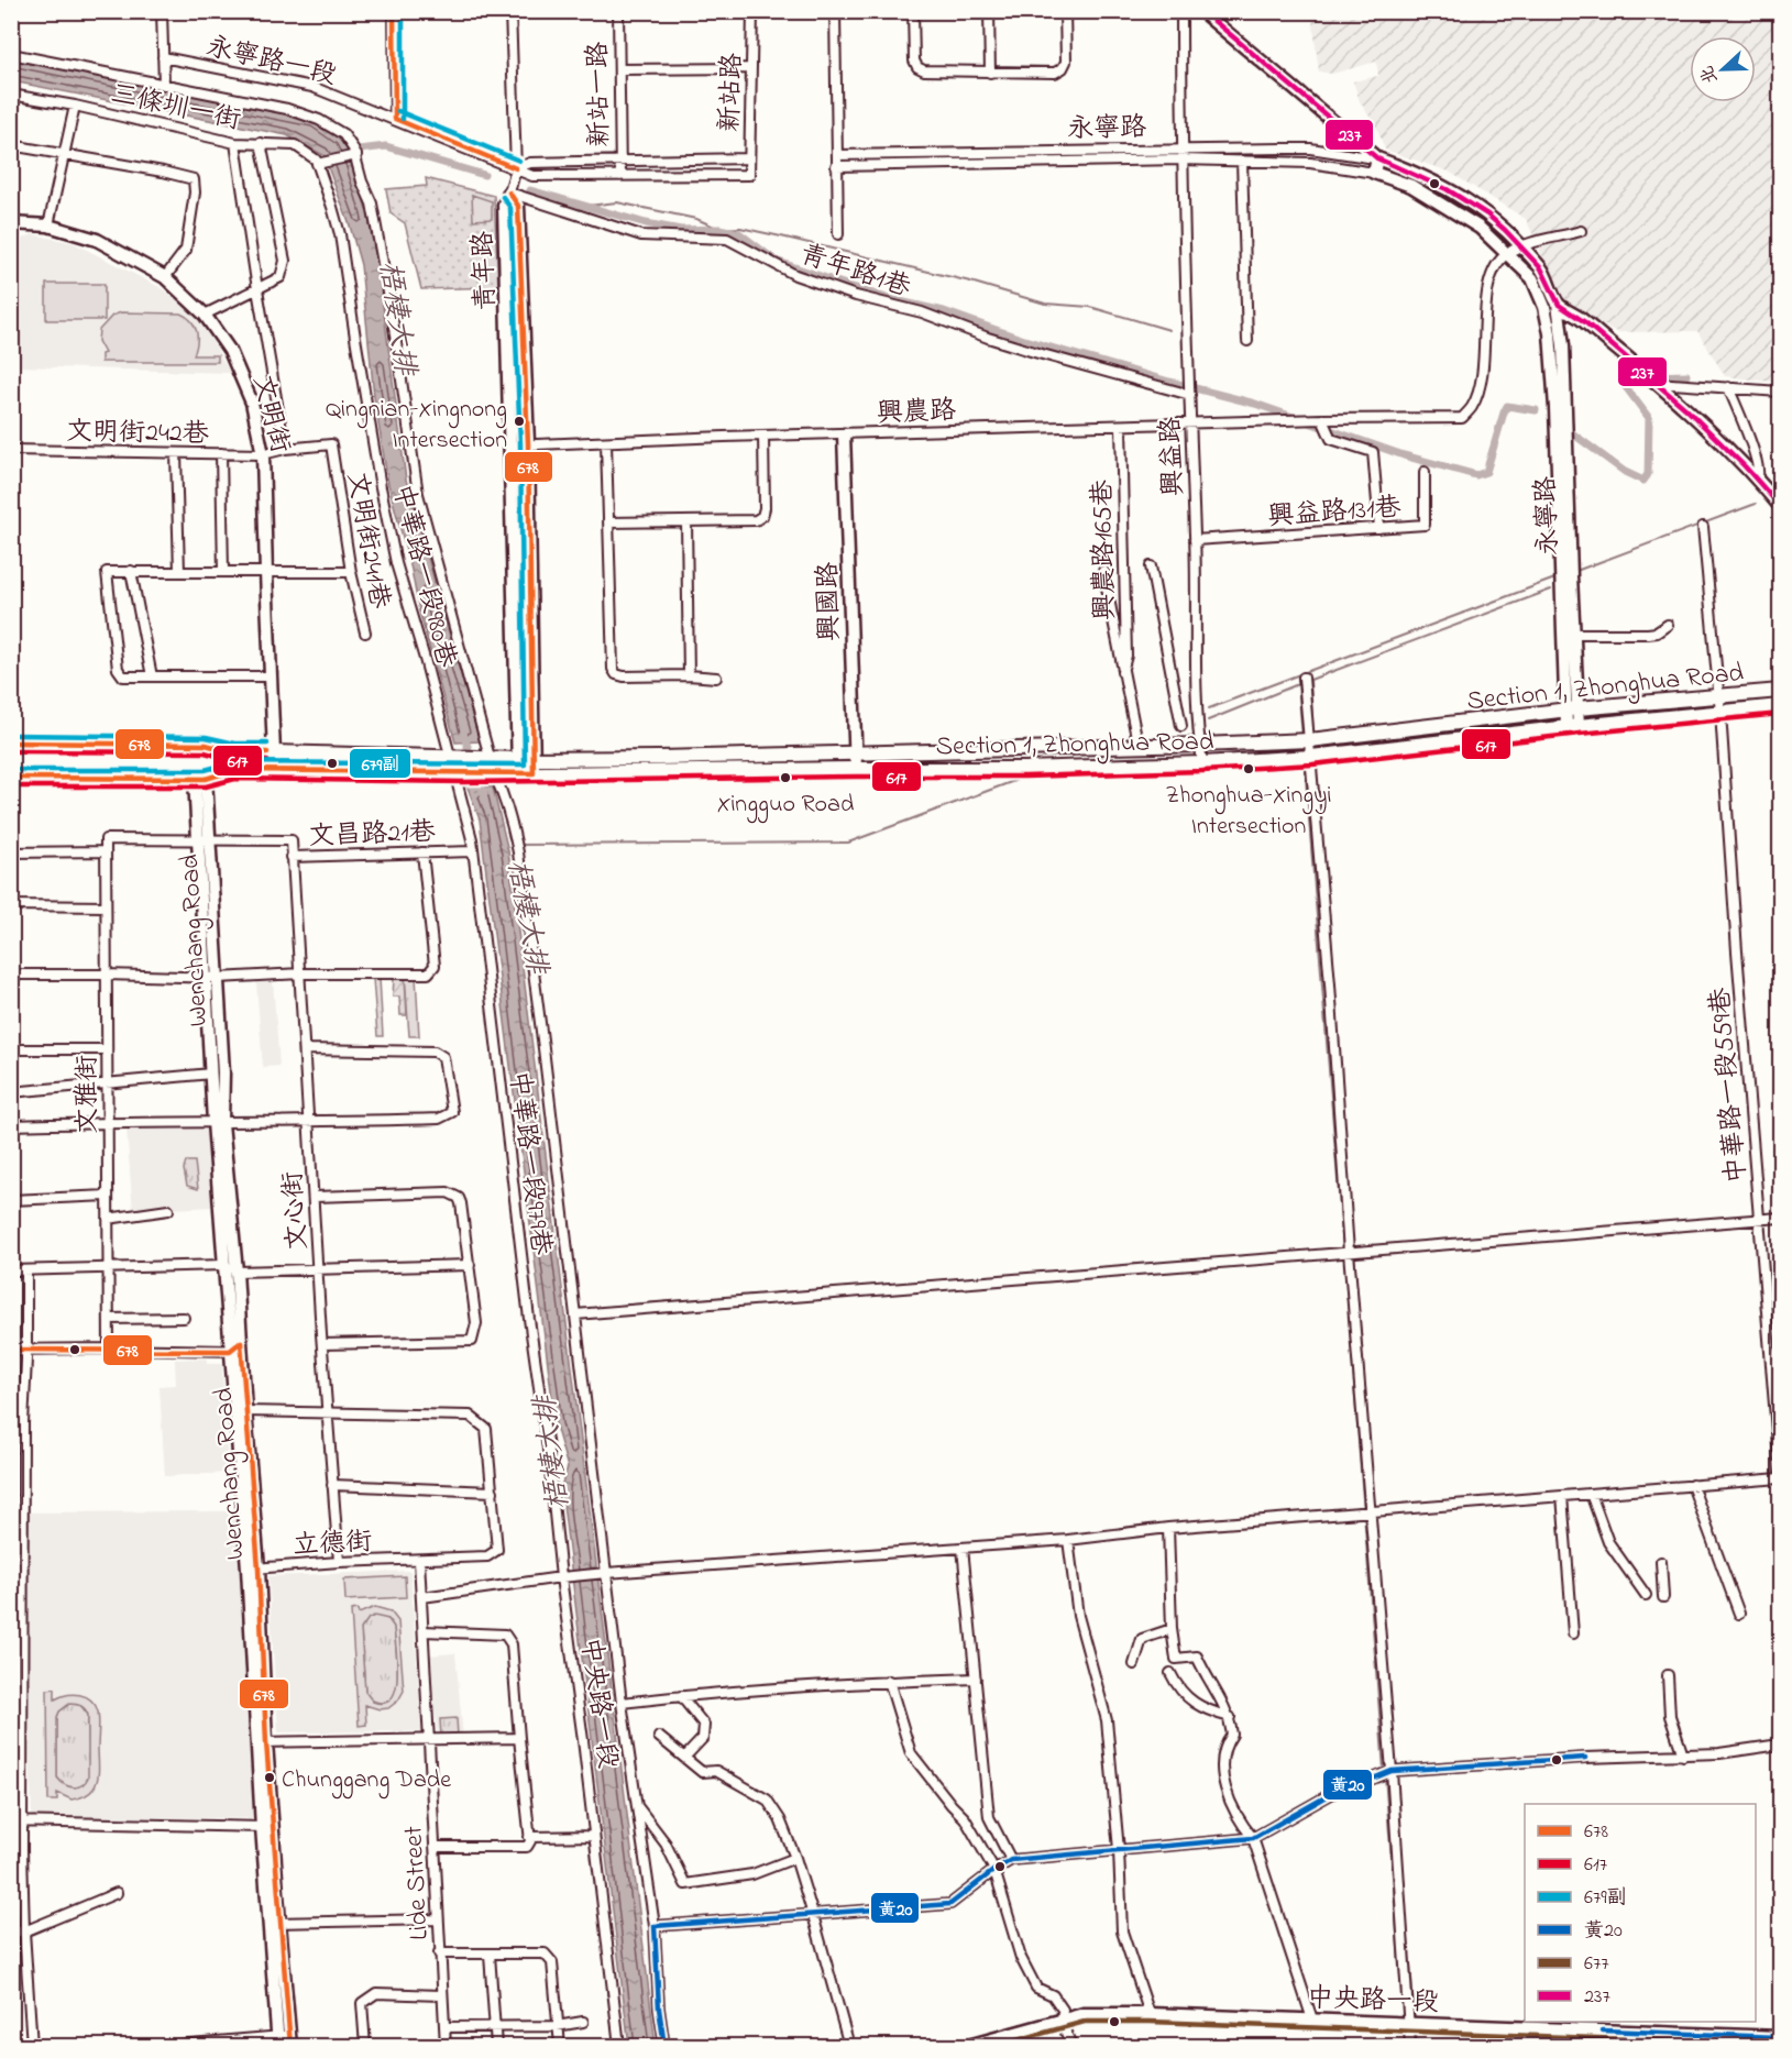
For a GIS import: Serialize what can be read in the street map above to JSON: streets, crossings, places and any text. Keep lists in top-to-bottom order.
{
  "streets": {
    "main road": ["Section 1, Zhonghua Road"],
    "street": [
      "永寧路一段",
      "新站路",
      "新站一路",
      "三條圳一街",
      "永寧路",
      "青年路1巷",
      "青年路",
      "興農路",
      "文明街",
      "文明街242巷",
      "興益路",
      "興益路131巷",
      "文明街241巷",
      "興農路165巷",
      "中華路一段980巷",
      "興國路",
      "文昌路21巷",
      "Wenchang Road",
      "中華路一段559巷",
      "文雅街",
      "中華路一段979巷",
      "文心街",
      "立德街",
      "中央路一段",
      "Lide Street"
    ]
  },
  "crossings": [
    ["永寧路一段", "新站路"],
    ["永寧路一段", "新站一路"],
    ["三條圳一街", "中華路一段980巷"],
    ["永寧路", "興農路"],
    ["永寧路", "興益路"],
    ["永寧路", "Section 1, Zhonghua Road"],
    ["青年路1巷", "青年路"],
    ["青年路1巷", "興益路"],
    ["青年路", "興農路"],
    ["青年路", "Section 1, Zhonghua Road"],
    ["興農路", "興益路"],
    ["興農路", "興農路165巷"],
    ["興農路", "興國路"],
    ["文明街", "文明街242巷"],
    ["文明街", "文明街241巷"],
    ["文明街", "Section 1, Zhonghua Road"],
    ["文明街242巷", "文明街241巷"],
    ["興益路", "興益路131巷"],
    ["興益路", "Section 1, Zhonghua Road"],
    ["中華路一段980巷", "Section 1, Zhonghua Road"],
    ["中華路一段980巷", "中華路一段979巷"],
    ["興國路", "Section 1, Zhonghua Road"],
    ["Section 1, Zhonghua Road", "Wenchang Road"],
    ["Section 1, Zhonghua Road", "中華路一段559巷"],
    ["Section 1, Zhonghua Road", "中華路一段979巷"],
    ["文昌路21巷", "Wenchang Road"],
    ["文昌路21巷", "文雅街"],
    ["文昌路21巷", "中華路一段979巷"],
    ["文昌路21巷", "文心街"],
    ["Wenchang Road", "文雅街"],
    ["Wenchang Road", "立德街"],
    ["中華路一段979巷", "中央路一段"],
    ["文心街", "立德街"],
    ["立德街", "Lide Street"]
  ],
  "water": ["梧棲大排"],
  "places": [
    "Qingnian-Xingnong Intersection",
    "Zhonghua-Xingyi Intersection",
    "Xingguo Road",
    "Chunggang Dade"
  ],
  "lines": [
    "transit line 678",
    "transit line 679副",
    "transit line 237",
    "transit line 617",
    "transit line 黃20",
    "transit line 677"
  ],
  "legend": [
    "678",
    "617",
    "679副",
    "黃20",
    "677",
    "237"
  ],
  "north": "left"
}
